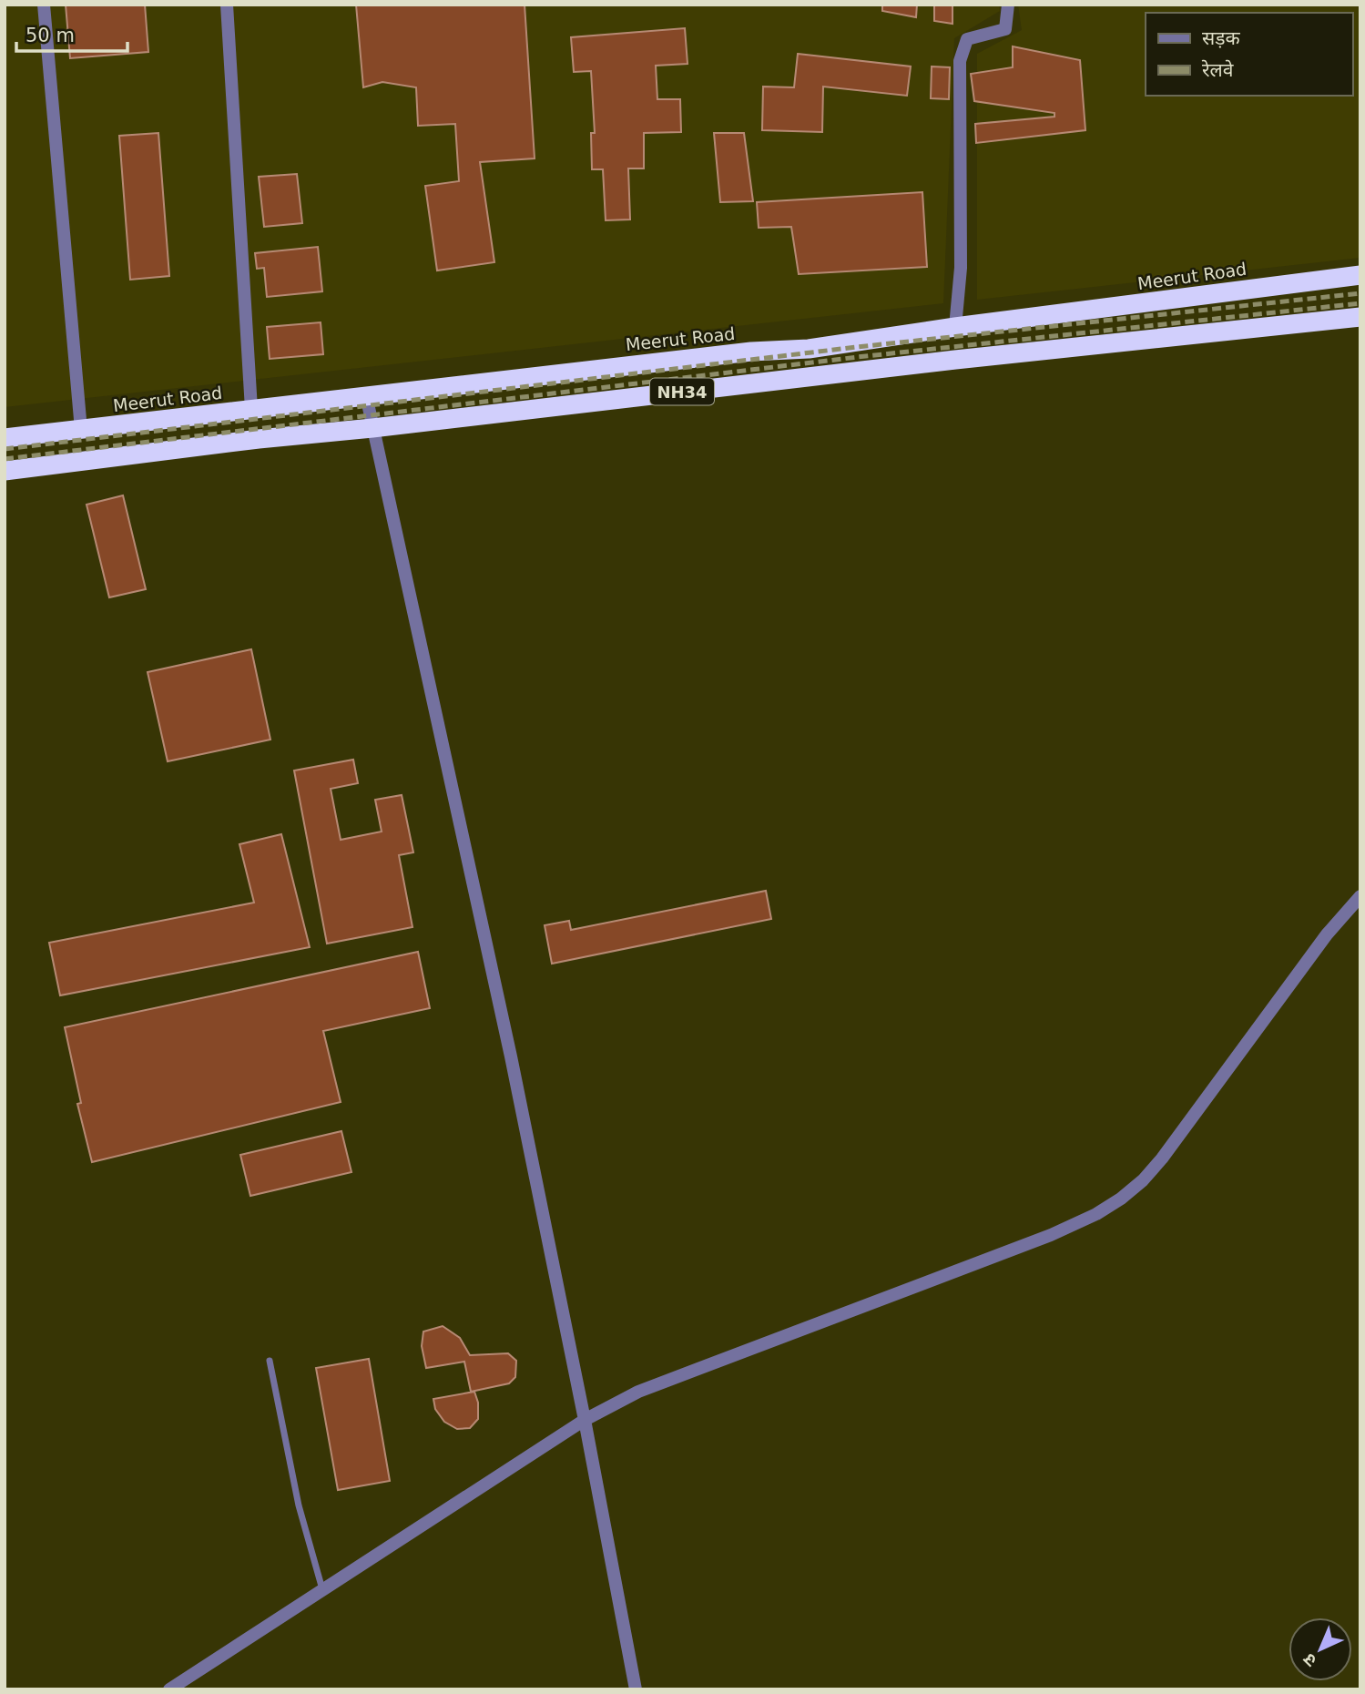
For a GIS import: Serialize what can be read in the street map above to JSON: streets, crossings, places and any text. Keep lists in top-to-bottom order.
{
  "streets": {
    "highway": ["Meerut Road", "NH34"]
  },
  "legend": ["सड़क", "रेलवे"],
  "scale_bar": "50 m",
  "north": "bottom left"
}
